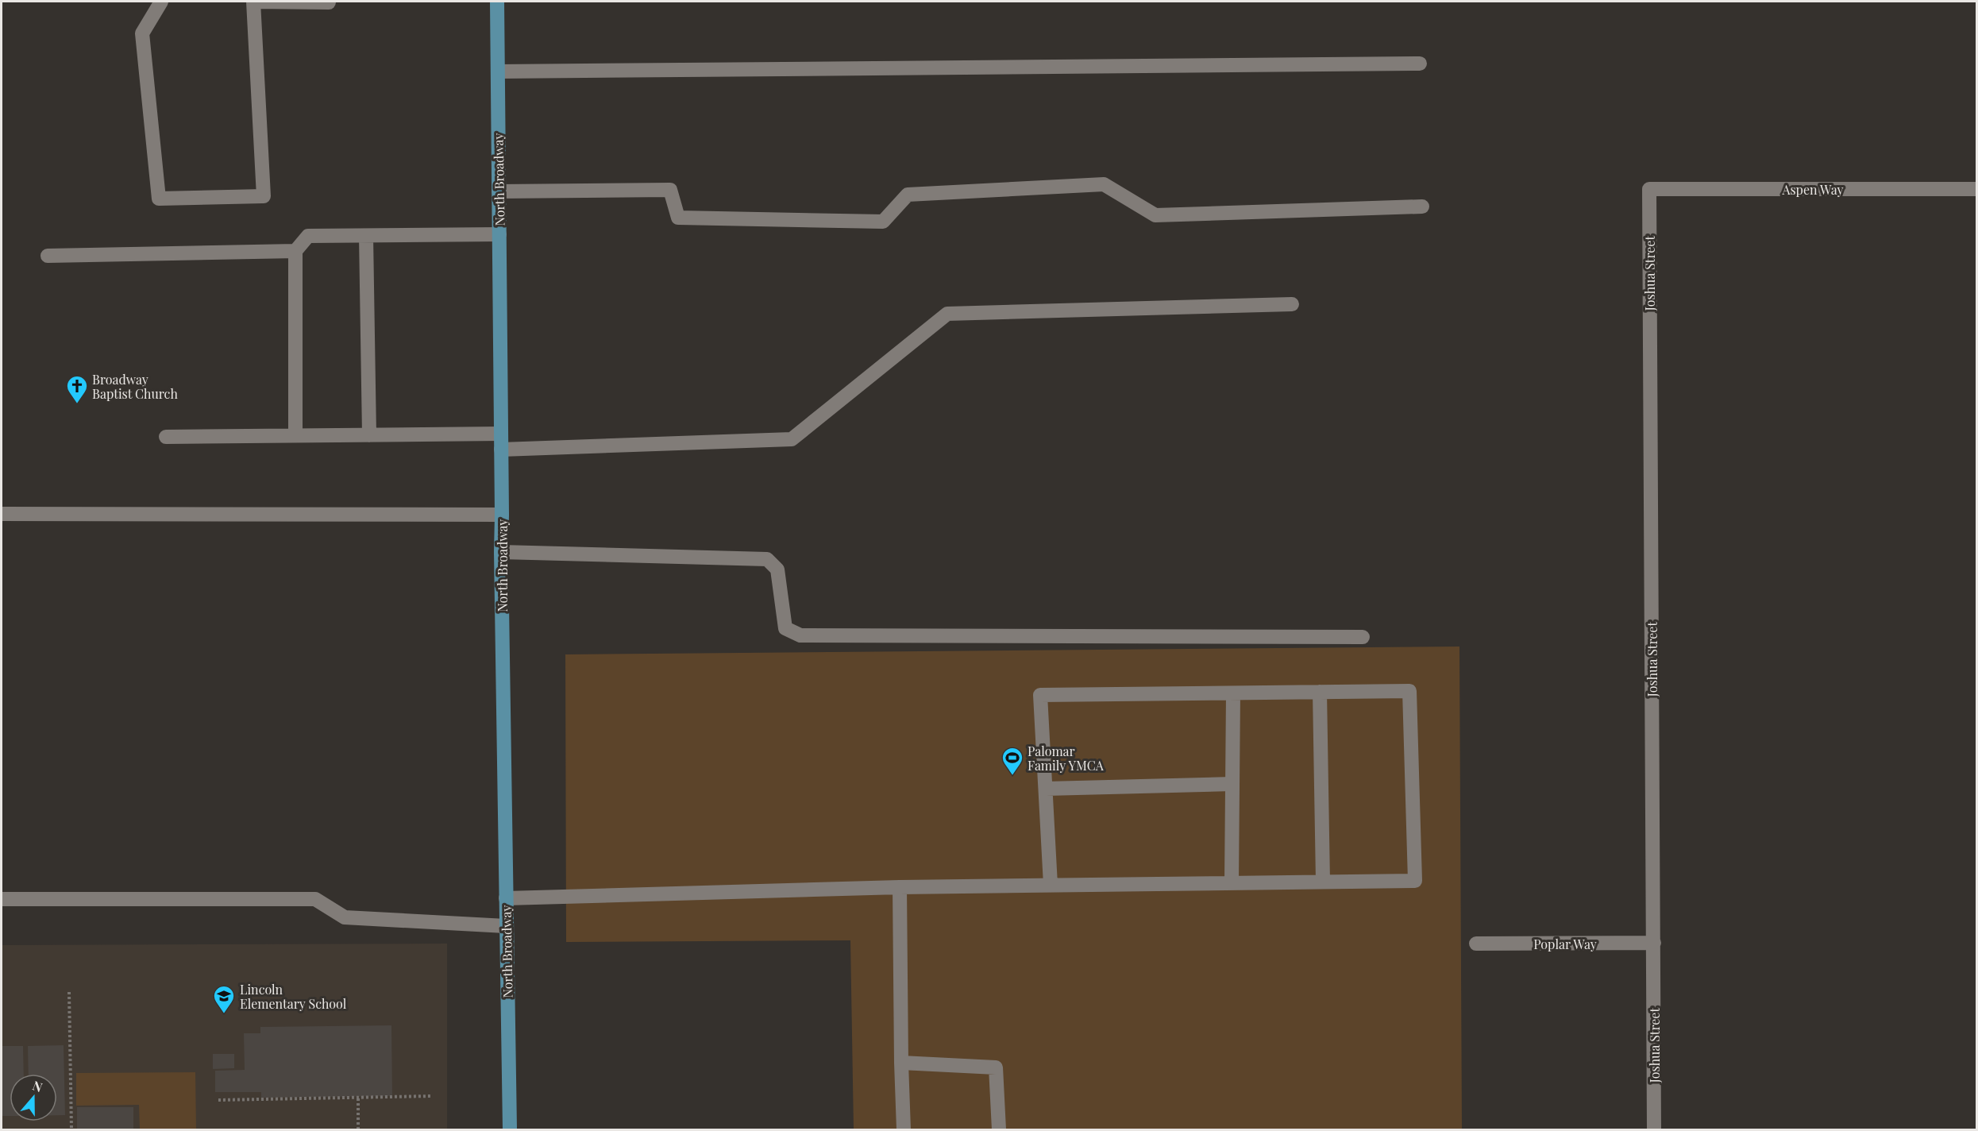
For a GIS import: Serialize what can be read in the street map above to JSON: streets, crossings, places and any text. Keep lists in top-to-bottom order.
{
  "streets": {
    "main road": ["North Broadway"],
    "street": ["Aspen Way", "Joshua Street", "Poplar Way"]
  },
  "crossings": [
    ["Aspen Way", "Joshua Street"],
    ["Joshua Street", "Poplar Way"]
  ],
  "places": {
    "church": ["Broadway Baptist Church"],
    "sports": ["Palomar Family YMCA"],
    "school or university": ["Lincoln Elementary School"]
  },
  "north": "top"
}
